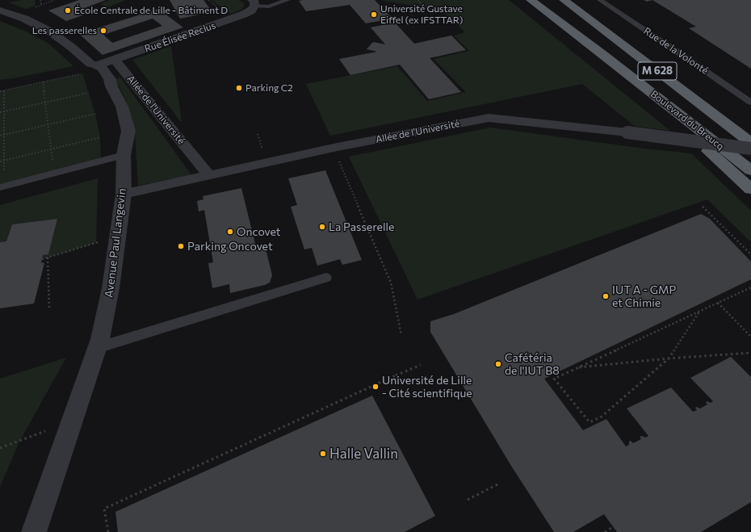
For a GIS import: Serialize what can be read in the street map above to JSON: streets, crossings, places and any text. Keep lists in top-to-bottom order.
{
  "streets": {
    "highway": ["M 628", "Boulevard du Breucq"],
    "street": ["Rue Élisée Reclus", "Allée de l'Université", "Avenue Paul Langevin"],
    "lane": ["Rue de la Volonté"]
  },
  "crossings": [
    ["Rue Élisée Reclus", "Allée de l'Université"],
    ["Rue Élisée Reclus", "Avenue Paul Langevin"],
    ["M 628", "Boulevard du Breucq"],
    ["Allée de l'Université", "Avenue Paul Langevin"]
  ],
  "places": [
    "École Centrale de Lille - Bâtiment D",
    "Université Gustave Eiffel (ex IFSTTAR)",
    "Les passerelles",
    "Parking C2",
    "La Passerelle",
    "Oncovet",
    "Parking Oncovet",
    "IUT A - GMP et Chimie",
    "Cafétéria de l'IUT B8",
    "Université de Lille ‐ Cité scientifique",
    "Halle Vallin"
  ]
}
